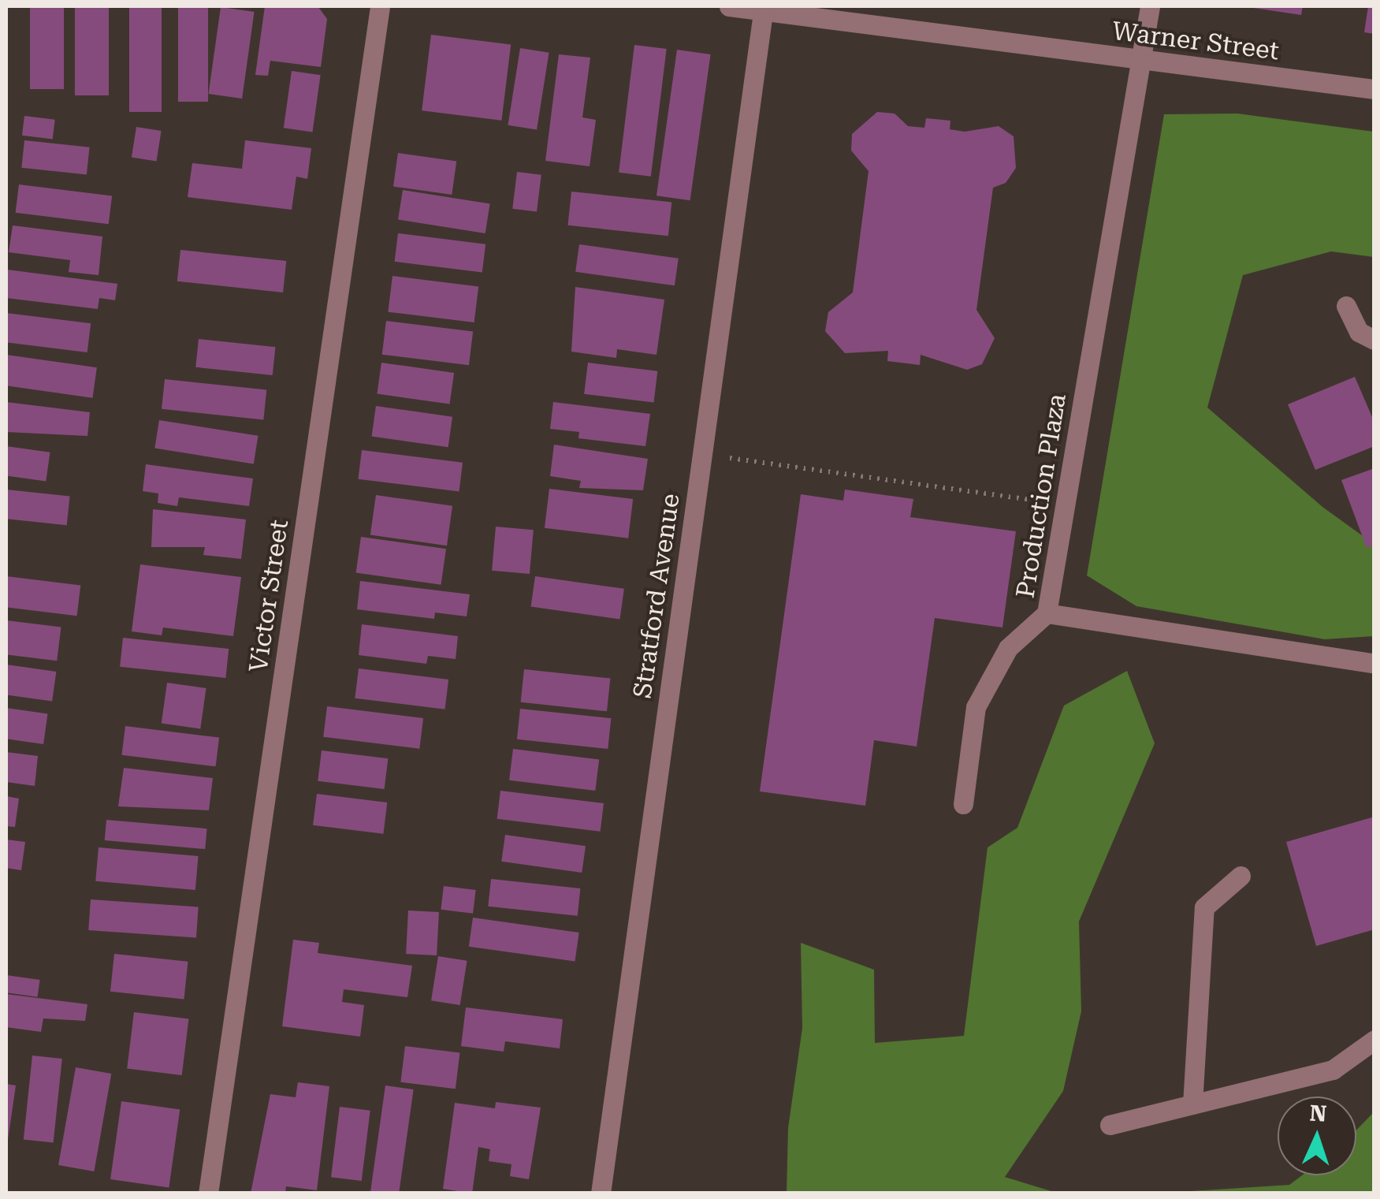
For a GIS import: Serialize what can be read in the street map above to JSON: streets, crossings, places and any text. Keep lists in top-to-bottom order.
{
  "streets": {
    "street": [
      "Warner Street",
      "Production Plaza",
      "Victor Street",
      "Stratford Avenue"
    ]
  },
  "crossings": [
    ["Warner Street", "Production Plaza"],
    ["Warner Street", "Stratford Avenue"]
  ],
  "north": "top"
}
